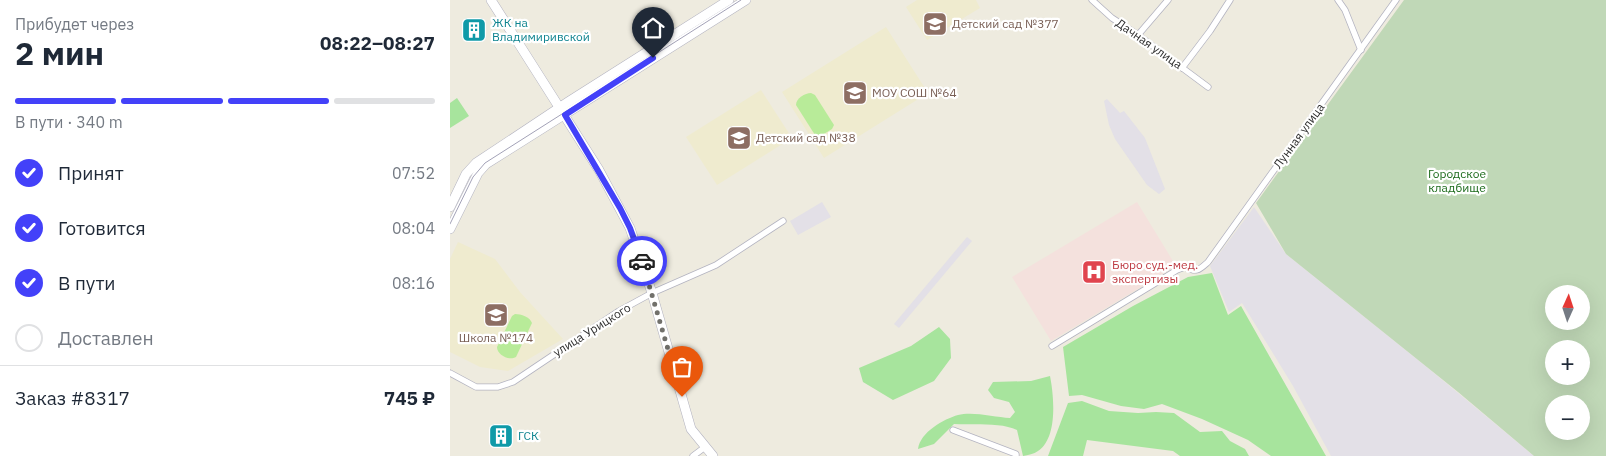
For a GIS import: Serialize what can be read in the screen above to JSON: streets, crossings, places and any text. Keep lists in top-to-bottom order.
{
  "streets": {
    "street": ["Дачная улица", "Лунная улица", "улица Урицкого"]
  },
  "parks": ["Городское кладбище"],
  "places": {
    "school or university": [
      "Детский сад №377",
      "МОУ СОШ №64",
      "Детский сад №38",
      "Школа №174"
    ],
    "building": ["ЖК на Владимиривской", "ГСК"],
    "hospital": ["Бюро суд.-мед. экспертизы"]
  },
  "north": "top",
  "page": {
    "heading": ["2 мин", "Прибудет через", "08:22–08:27"],
    "panel": ["Заказ #8317", "745 ₽"],
    "bar": "В пути · 340 m",
    "list": [
      ["Принят", "07:52"],
      ["Готовится", "08:04"],
      ["В пути", "08:16"],
      "Доставлен"
    ],
    "map_buttons": ["+", "−"]
  }
}
